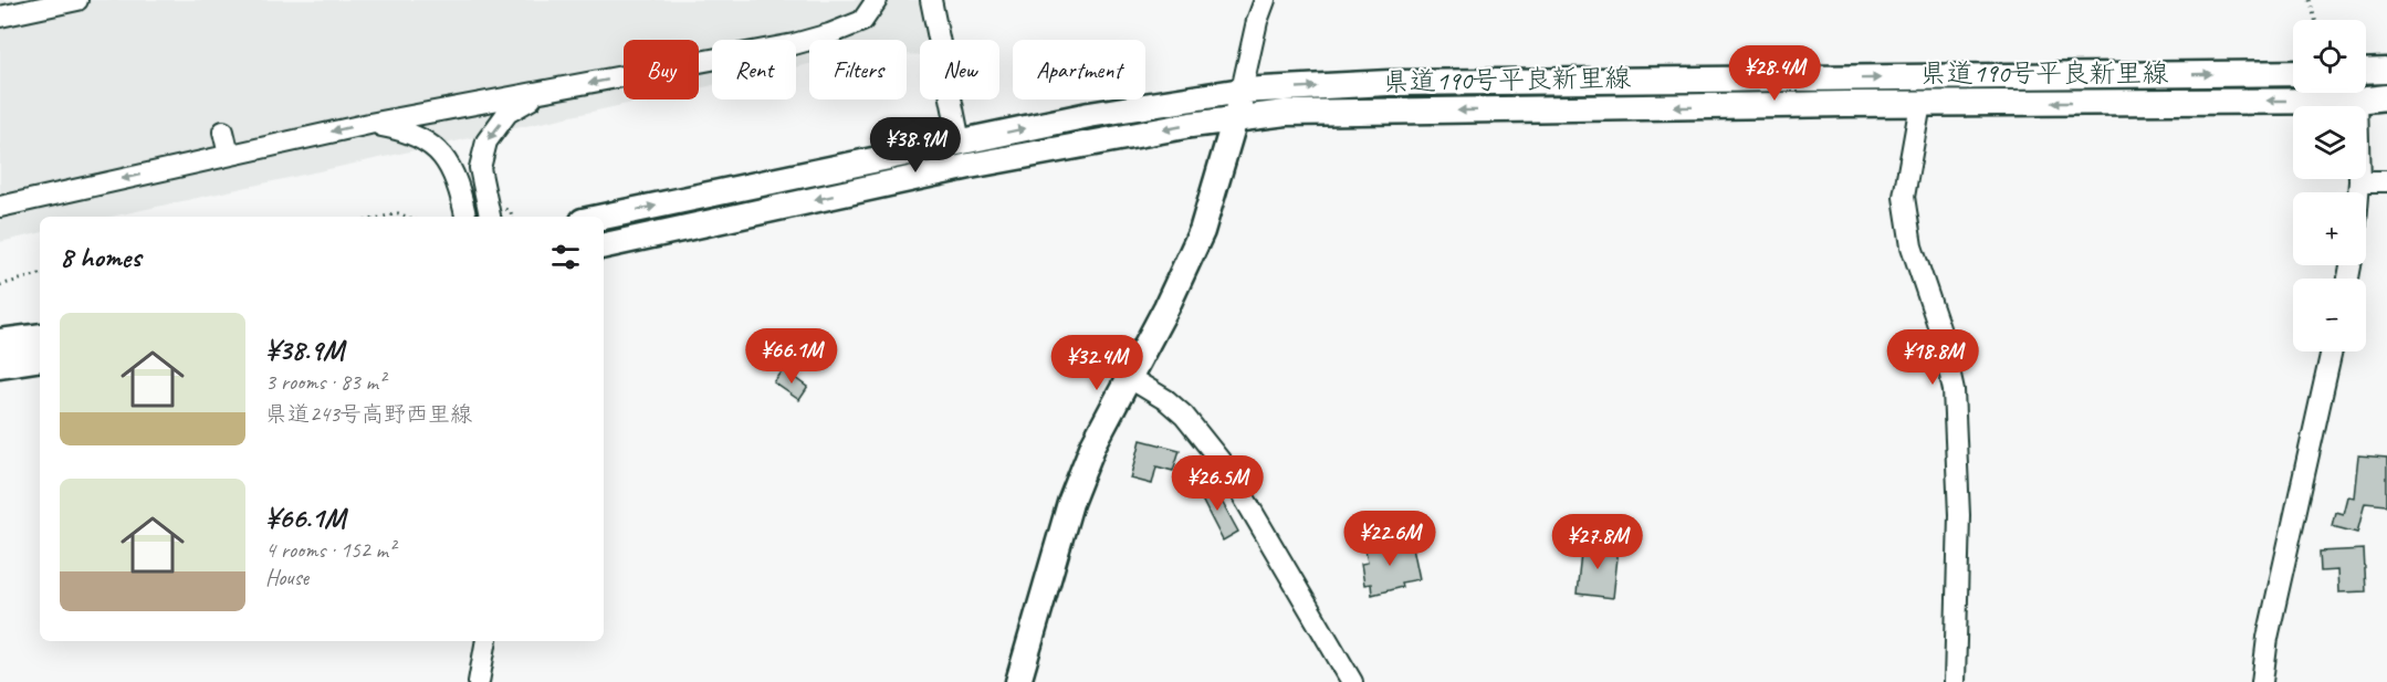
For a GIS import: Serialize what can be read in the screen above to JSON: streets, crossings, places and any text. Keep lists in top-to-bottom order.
{
  "streets": {
    "main road": ["県道190号平良新里線"]
  },
  "page": {
    "map_buttons": ["+", "−"],
    "chip": [
      "Buy",
      "Rent",
      "Filters",
      "New",
      "Apartment"
    ],
    "price": [
      "¥28.4M",
      "¥38.9M",
      "¥66.1M",
      "¥18.8M",
      "¥32.4M",
      "¥26.5M",
      "¥22.6M",
      "¥27.8M"
    ],
    "heading": "8 homes",
    "list": [
      {
        "name": "¥38.9M",
        "note": "3 rooms · 83 m² · 県道243号高野西里線"
      },
      {
        "name": "¥66.1M",
        "note": "4 rooms · 152 m² · House"
      }
    ]
  }
}
